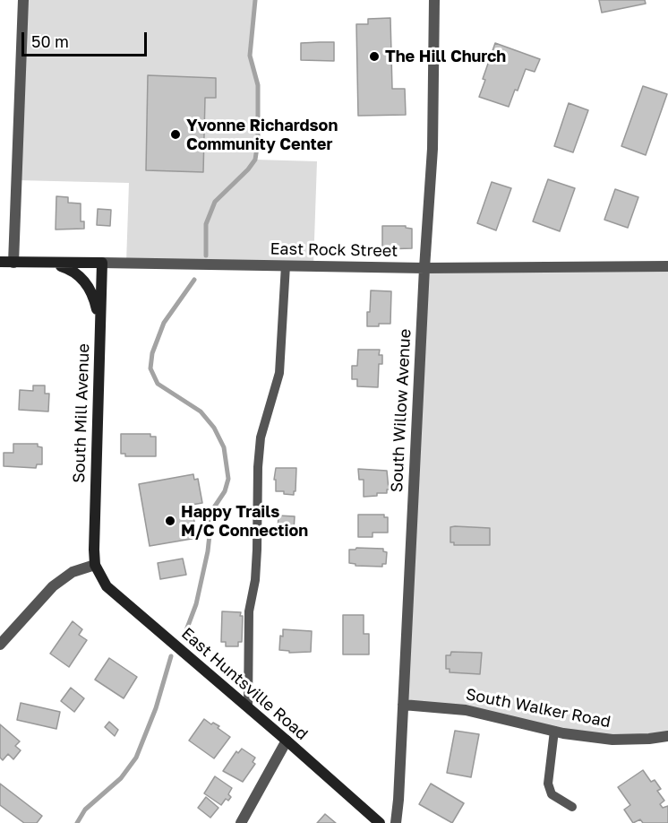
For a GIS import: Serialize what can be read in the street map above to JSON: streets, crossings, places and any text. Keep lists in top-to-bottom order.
{
  "streets": {
    "street": [
      "East Rock Street",
      "South Willow Avenue",
      "South Mill Avenue",
      "East Huntsville Road",
      "South Walker Road"
    ]
  },
  "crossings": [
    ["East Rock Street", "South Willow Avenue"],
    ["East Rock Street", "South Mill Avenue"],
    ["South Willow Avenue", "South Walker Road"],
    ["South Mill Avenue", "East Huntsville Road"]
  ],
  "places": ["The Hill Church", "Yvonne Richardson Community Center", "Happy Trails M/C Connection"],
  "scale_bar": "50 m"
}
